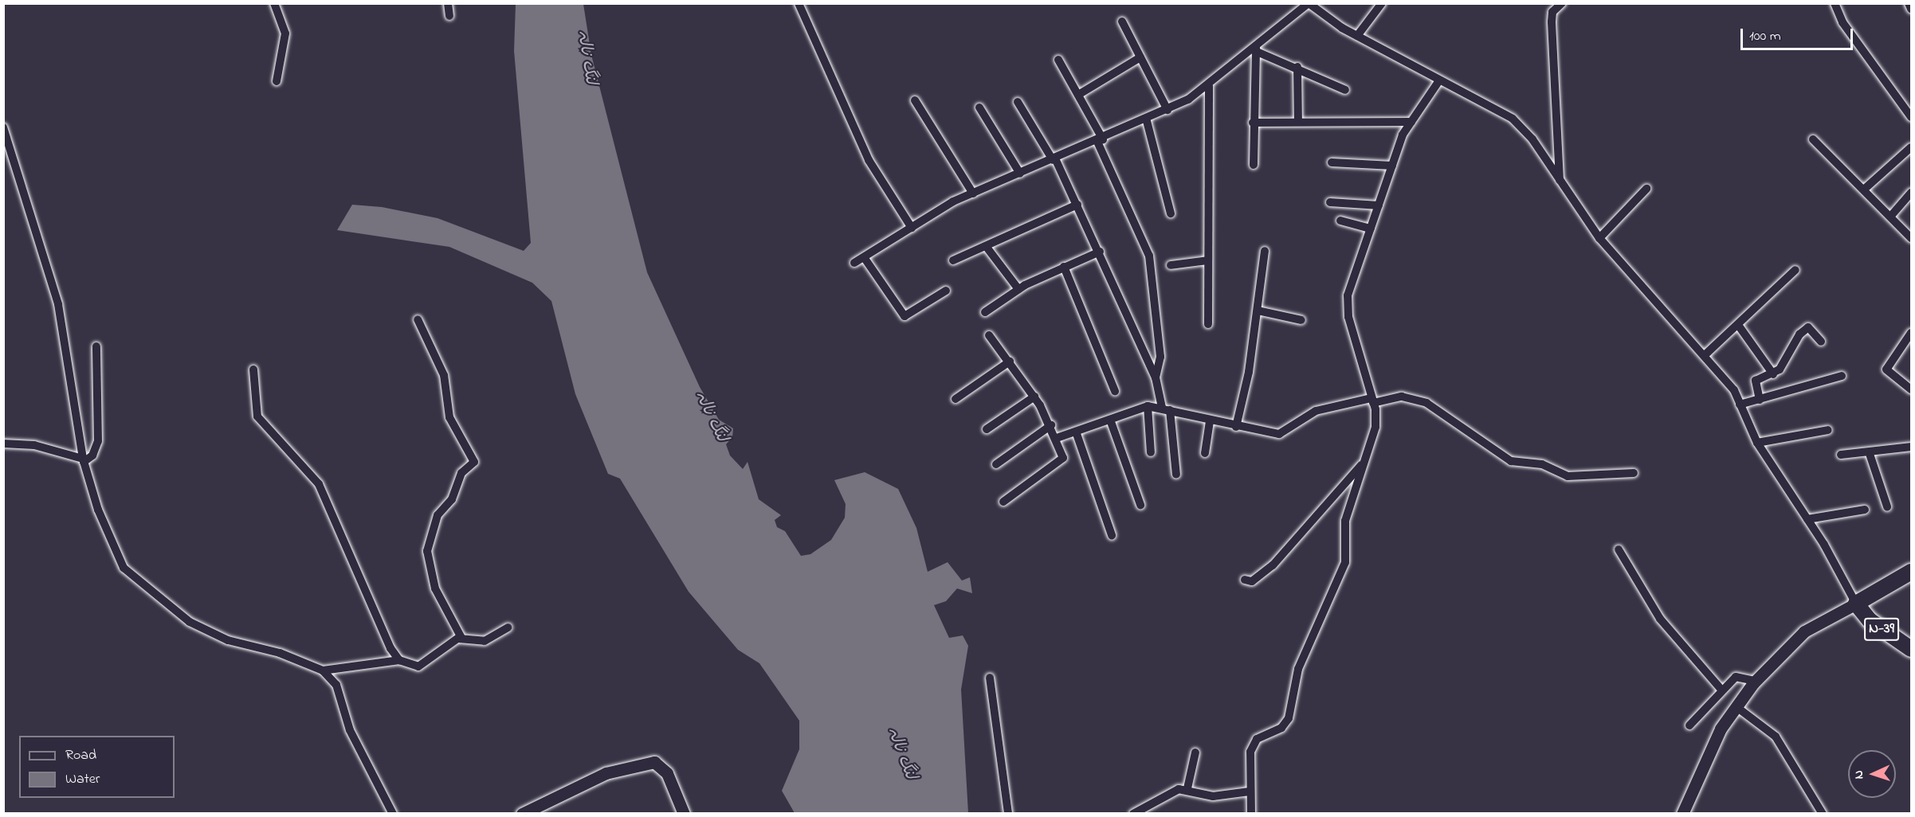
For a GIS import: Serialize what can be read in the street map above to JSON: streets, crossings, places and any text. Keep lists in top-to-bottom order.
{
  "streets": {
    "highway": ["N-39"]
  },
  "water": ["لنگ نالہ"],
  "legend": ["Road", "Water"],
  "scale_bar": "100 m",
  "north": "left"
}
